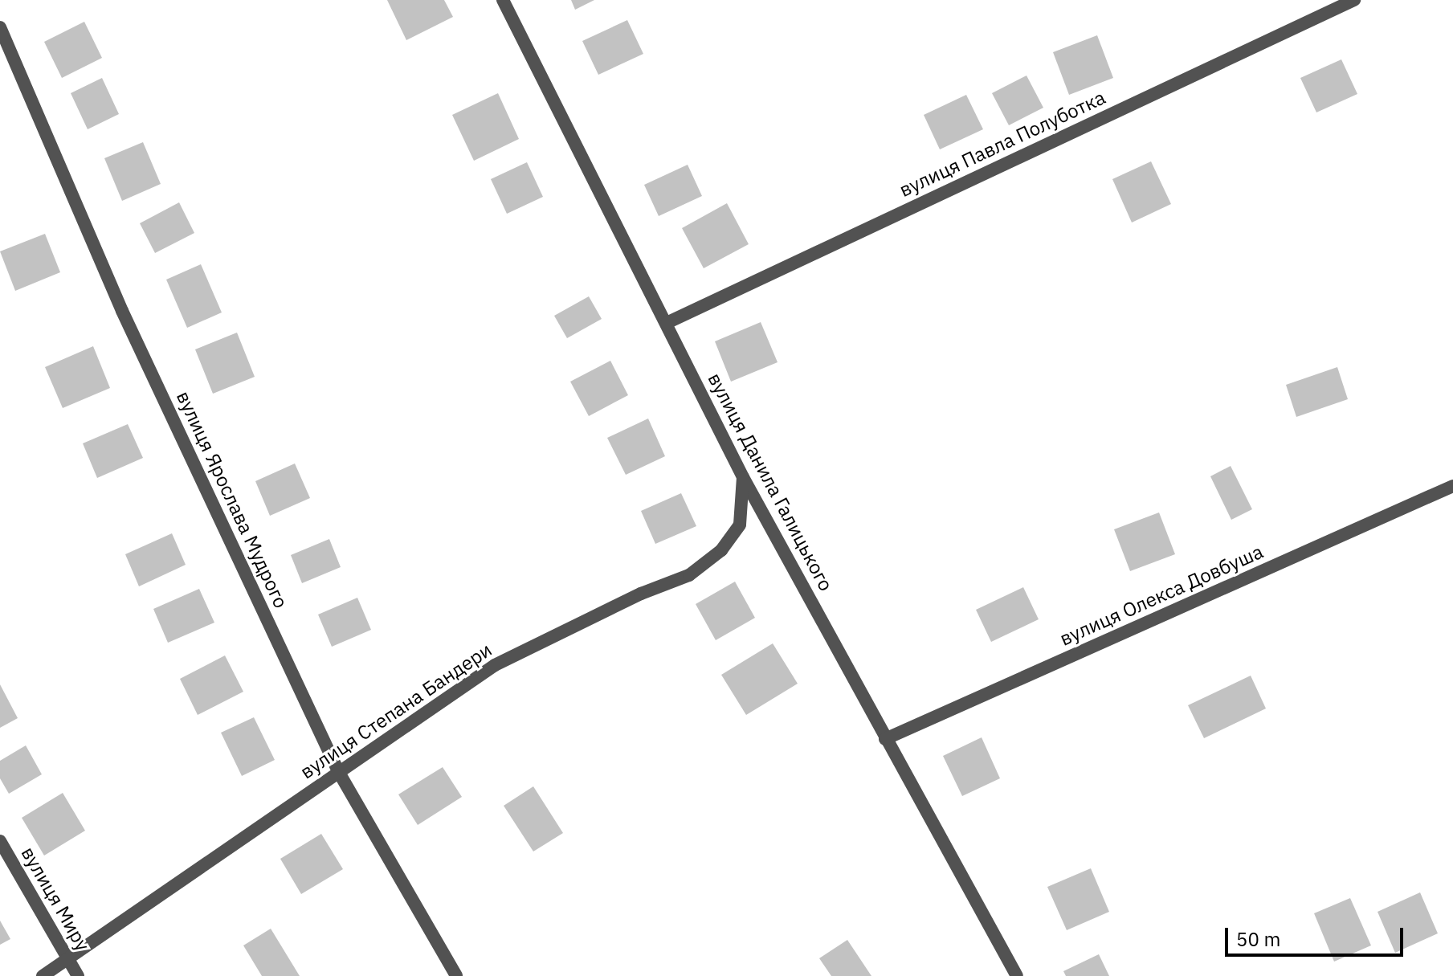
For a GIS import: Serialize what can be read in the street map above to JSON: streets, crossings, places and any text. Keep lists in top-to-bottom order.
{
  "streets": {
    "street": [
      "вулиця Павла Полуботка",
      "вулиця Данила Галицького",
      "вулиця Ярослава Мудрого",
      "вулиця Олекса Довбуша",
      "вулиця Степана Бандери",
      "вулиця Миру"
    ]
  },
  "crossings": [
    ["вулиця Павла Полуботка", "вулиця Данила Галицького"],
    ["вулиця Данила Галицького", "вулиця Олекса Довбуша"],
    ["вулиця Данила Галицького", "вулиця Степана Бандери"],
    ["вулиця Ярослава Мудрого", "вулиця Степана Бандери"],
    ["вулиця Степана Бандери", "вулиця Миру"]
  ],
  "scale_bar": "50 m"
}
